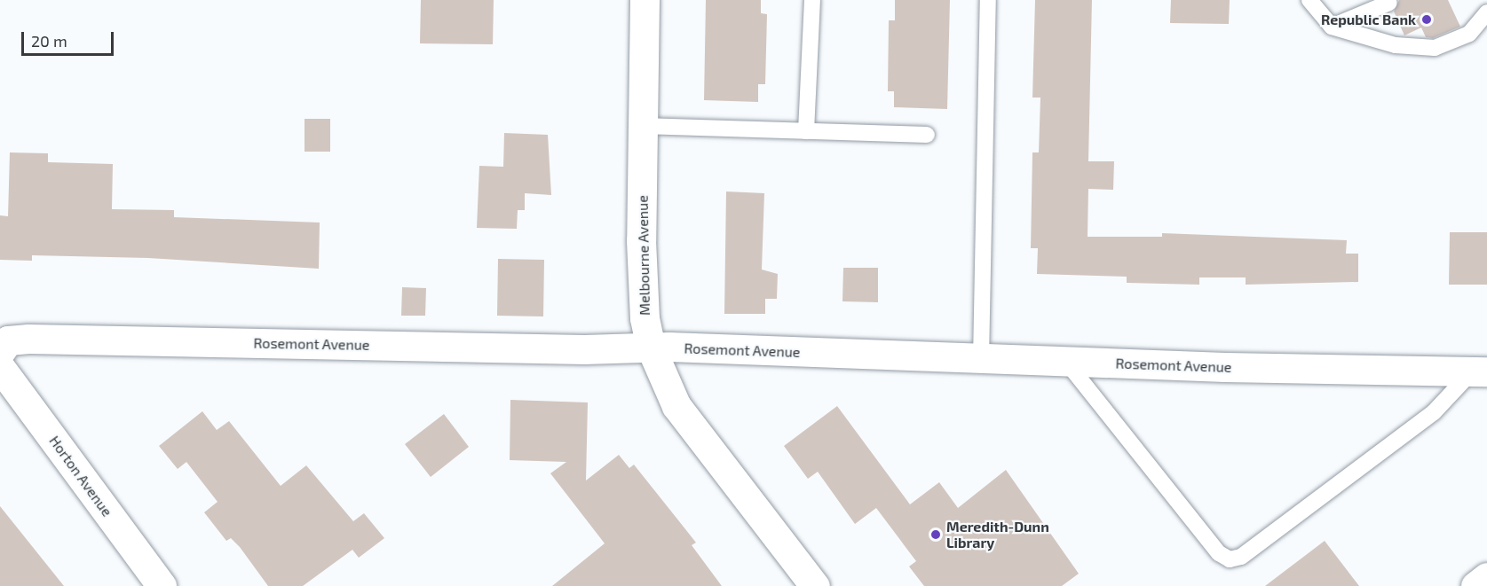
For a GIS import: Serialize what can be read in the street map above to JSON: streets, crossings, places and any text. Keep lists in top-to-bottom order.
{
  "streets": {
    "street": ["Melbourne Avenue", "Rosemont Avenue", "Horton Avenue"]
  },
  "crossings": [
    ["Melbourne Avenue", "Rosemont Avenue"],
    ["Rosemont Avenue", "Horton Avenue"]
  ],
  "places": ["Republic Bank", "Meredith-Dunn Library"],
  "scale_bar": "20 m"
}
